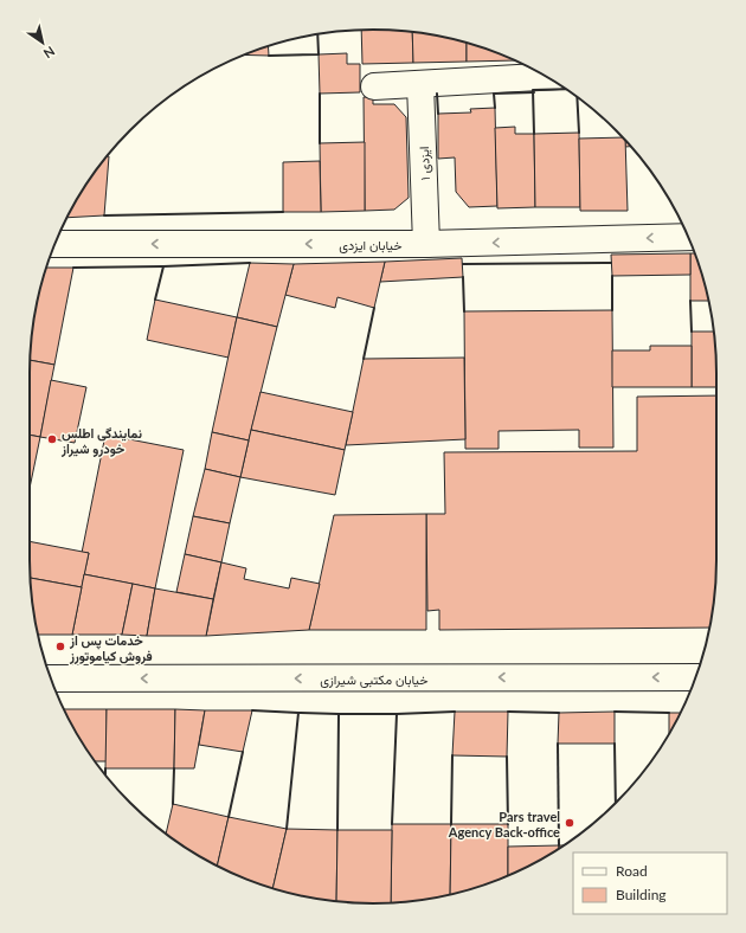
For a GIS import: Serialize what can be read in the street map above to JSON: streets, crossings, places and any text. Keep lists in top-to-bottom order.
{
  "streets": {
    "street": ["ایزدی ۱", "خیابان ایزدی", "خیابان مکتبی شیرازی"]
  },
  "crossings": [
    ["ایزدی ۱", "خیابان ایزدی"]
  ],
  "one_way": ["خیابان ایزدی", "خیابان مکتبی شیرازی"],
  "places": ["نمایندگی اطلس خودرو شیراز", "خدمات پس از فروش کیاموتورز", "Pars travel Agency Back-office"],
  "legend": ["Road", "Building"],
  "north": "bottom right"
}
